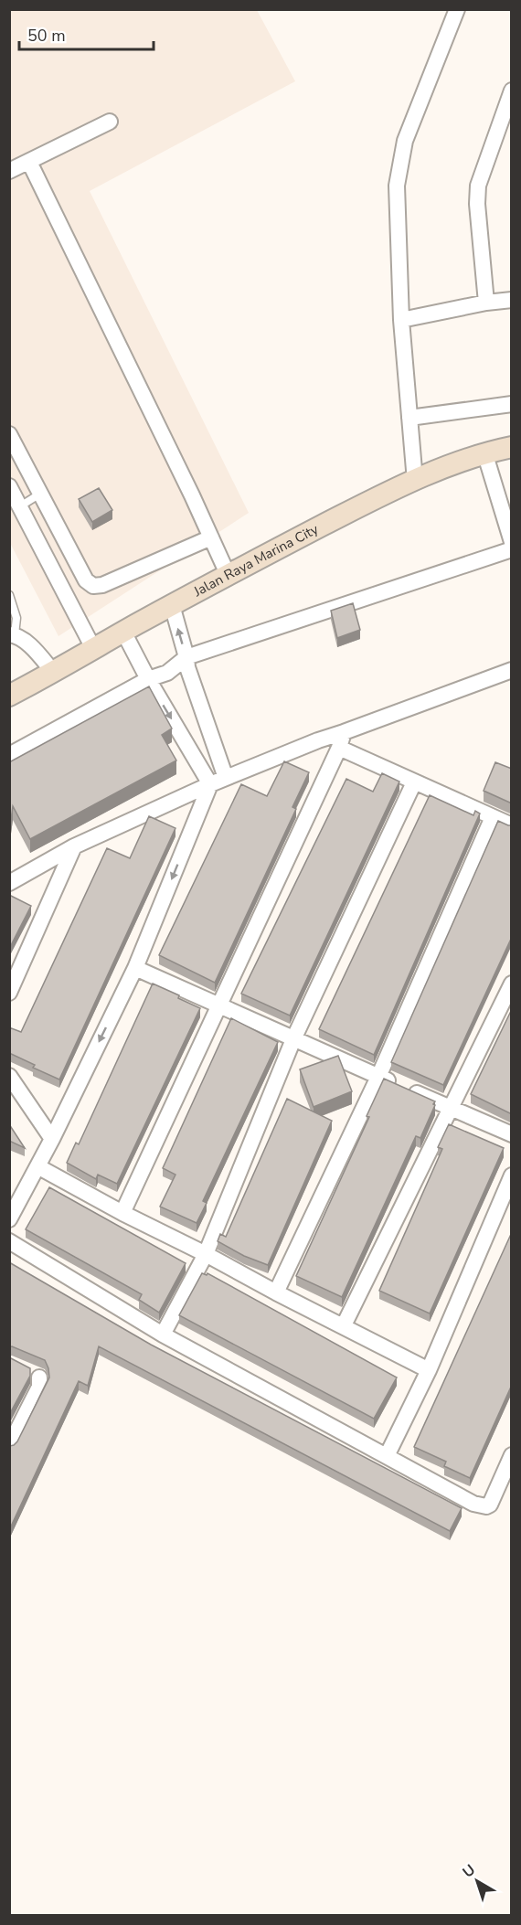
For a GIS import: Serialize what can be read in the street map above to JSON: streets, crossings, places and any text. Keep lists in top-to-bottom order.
{
  "streets": {
    "main road": ["Jalan Raya Marina City"]
  },
  "scale_bar": "50 m",
  "north": "top left"
}
